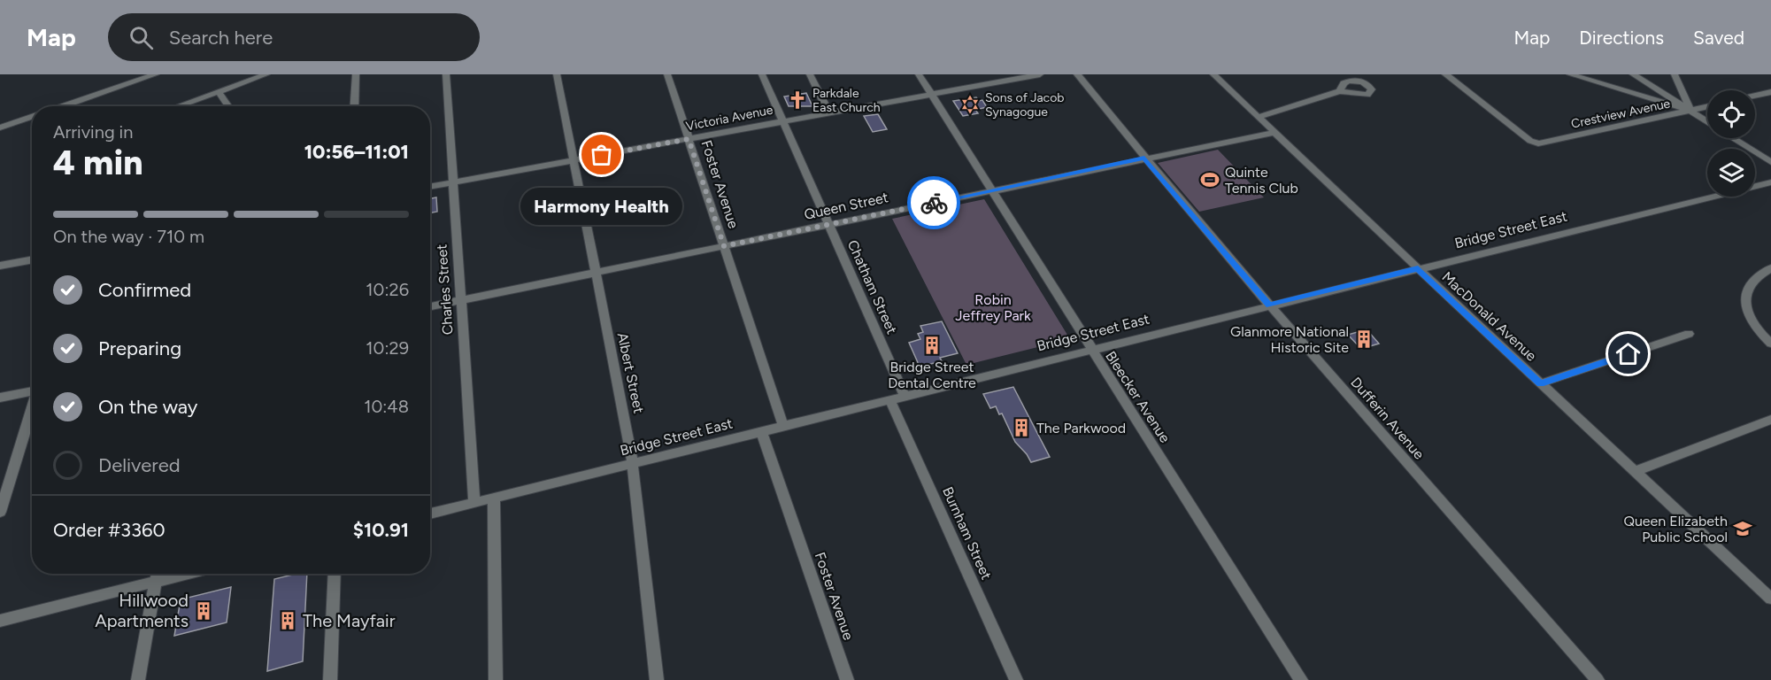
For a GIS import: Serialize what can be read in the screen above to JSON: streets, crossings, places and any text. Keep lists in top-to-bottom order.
{
  "streets": {
    "street": [
      "Crestview Avenue",
      "Victoria Avenue",
      "Foster Avenue",
      "Queen Street",
      "Bridge Street East",
      "Chatham Street",
      "Charles Street",
      "MacDonald Avenue",
      "Albert Street",
      "Bleecker Avenue",
      "Dufferin Avenue",
      "Burnham Street"
    ]
  },
  "crossings": [
    ["Victoria Avenue", "Foster Avenue"],
    ["Victoria Avenue", "Chatham Street"],
    ["Victoria Avenue", "Charles Street"],
    ["Victoria Avenue", "Albert Street"],
    ["Victoria Avenue", "Bleecker Avenue"],
    ["Foster Avenue", "Queen Street"],
    ["Foster Avenue", "Bridge Street East"],
    ["Queen Street", "Chatham Street"],
    ["Queen Street", "Charles Street"],
    ["Queen Street", "MacDonald Avenue"],
    ["Queen Street", "Albert Street"],
    ["Queen Street", "Bleecker Avenue"],
    ["Queen Street", "Dufferin Avenue"],
    ["Bridge Street East", "Chatham Street"],
    ["Bridge Street East", "Charles Street"],
    ["Bridge Street East", "MacDonald Avenue"],
    ["Bridge Street East", "Albert Street"],
    ["Bridge Street East", "Bleecker Avenue"],
    ["Bridge Street East", "Dufferin Avenue"],
    ["Bridge Street East", "Burnham Street"]
  ],
  "parks": ["Robin Jeffrey Park"],
  "places": {
    "church": ["Parkdale East Church"],
    "synagogue": ["Sons of Jacob Synagogue"],
    "other": ["Harmony Health"],
    "sports": ["Quinte Tennis Club"],
    "building": [
      "Glanmore National Historic Site",
      "Bridge Street Dental Centre",
      "The Parkwood",
      "Hillwood Apartments",
      "The Mayfair"
    ],
    "school or university": ["Queen Elizabeth Public School"]
  },
  "page": {
    "header": "Map",
    "search": "Search here",
    "nav": ["Map", "Directions", "Saved"],
    "heading": ["4 min", "Arriving in", "10:56–11:01"],
    "panel": ["Order #3360", "$10.91"],
    "bubble": "Harmony Health",
    "bar": "On the way · 710 m",
    "list": [
      ["Confirmed", "10:26"],
      ["Preparing", "10:29"],
      ["On the way", "10:48"],
      "Delivered"
    ]
  }
}
